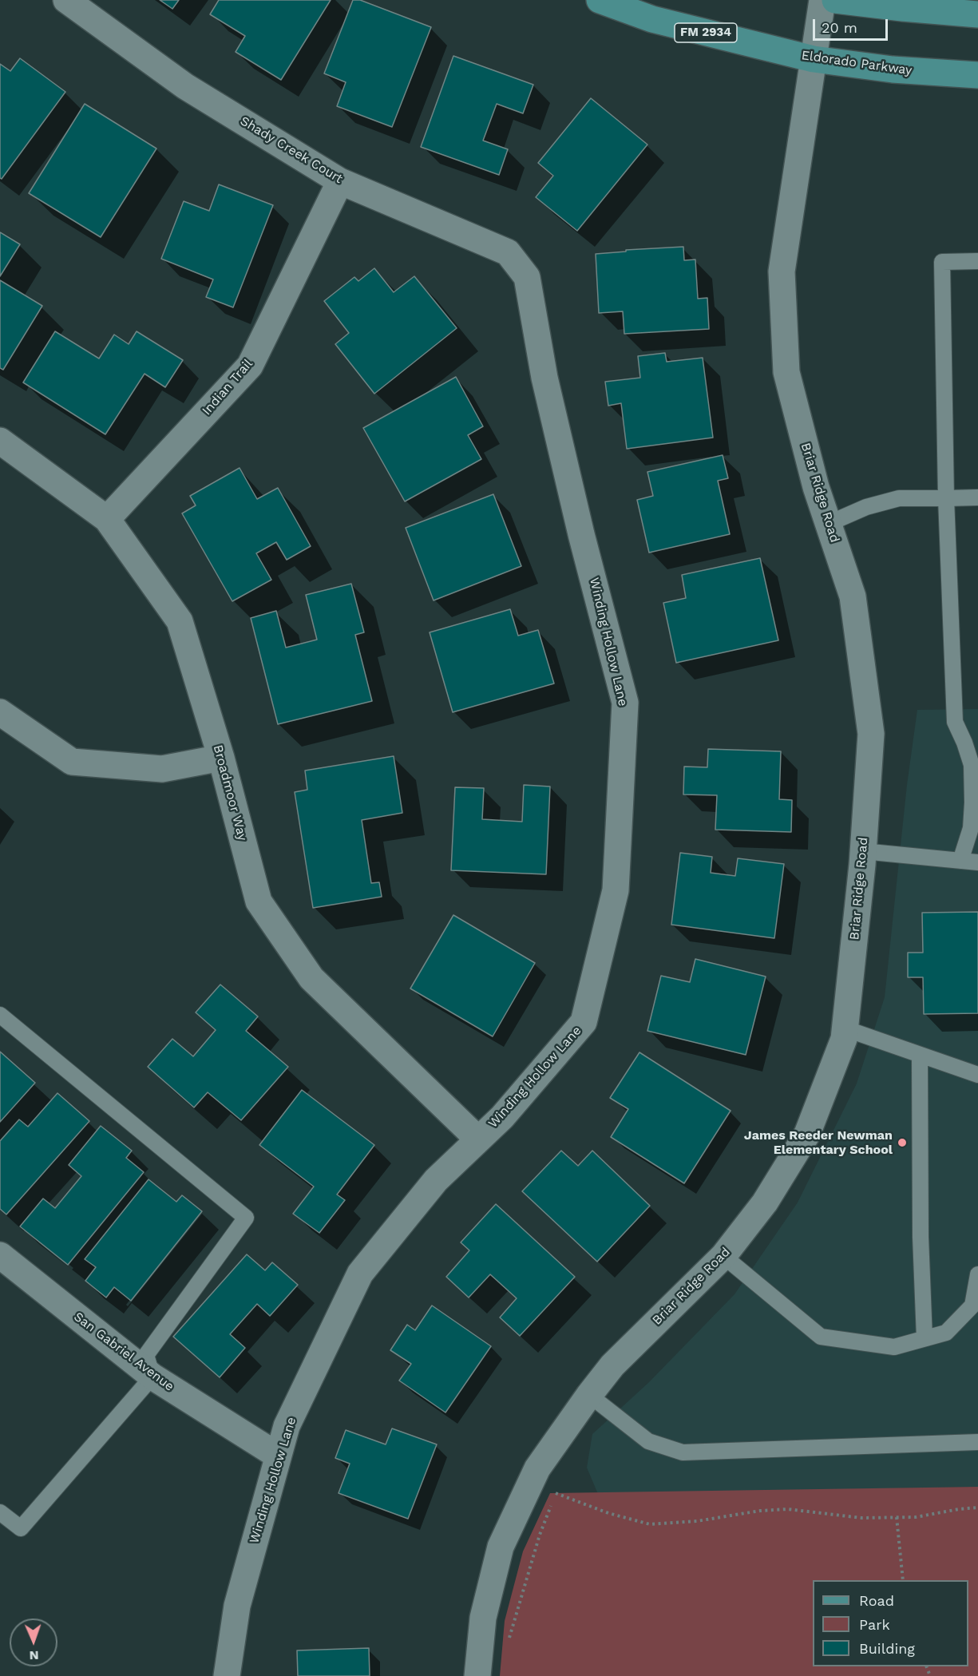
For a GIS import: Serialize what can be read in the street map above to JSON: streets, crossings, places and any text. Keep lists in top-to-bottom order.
{
  "streets": {
    "main road": ["FM 2934", "Eldorado Parkway"],
    "street": [
      "Shady Creek Court",
      "Indian Trail",
      "Briar Ridge Road",
      "Winding Hollow Lane",
      "Broadmoor Way",
      "San Gabriel Avenue"
    ]
  },
  "crossings": [
    ["Eldorado Parkway", "Briar Ridge Road"],
    ["Shady Creek Court", "Indian Trail"],
    ["Shady Creek Court", "Winding Hollow Lane"],
    ["Indian Trail", "Broadmoor Way"],
    ["Winding Hollow Lane", "Broadmoor Way"],
    ["Winding Hollow Lane", "San Gabriel Avenue"]
  ],
  "places": ["James Reeder Newman Elementary School"],
  "legend": ["Road", "Park", "Building"],
  "scale_bar": "20 m",
  "north": "bottom"
}
